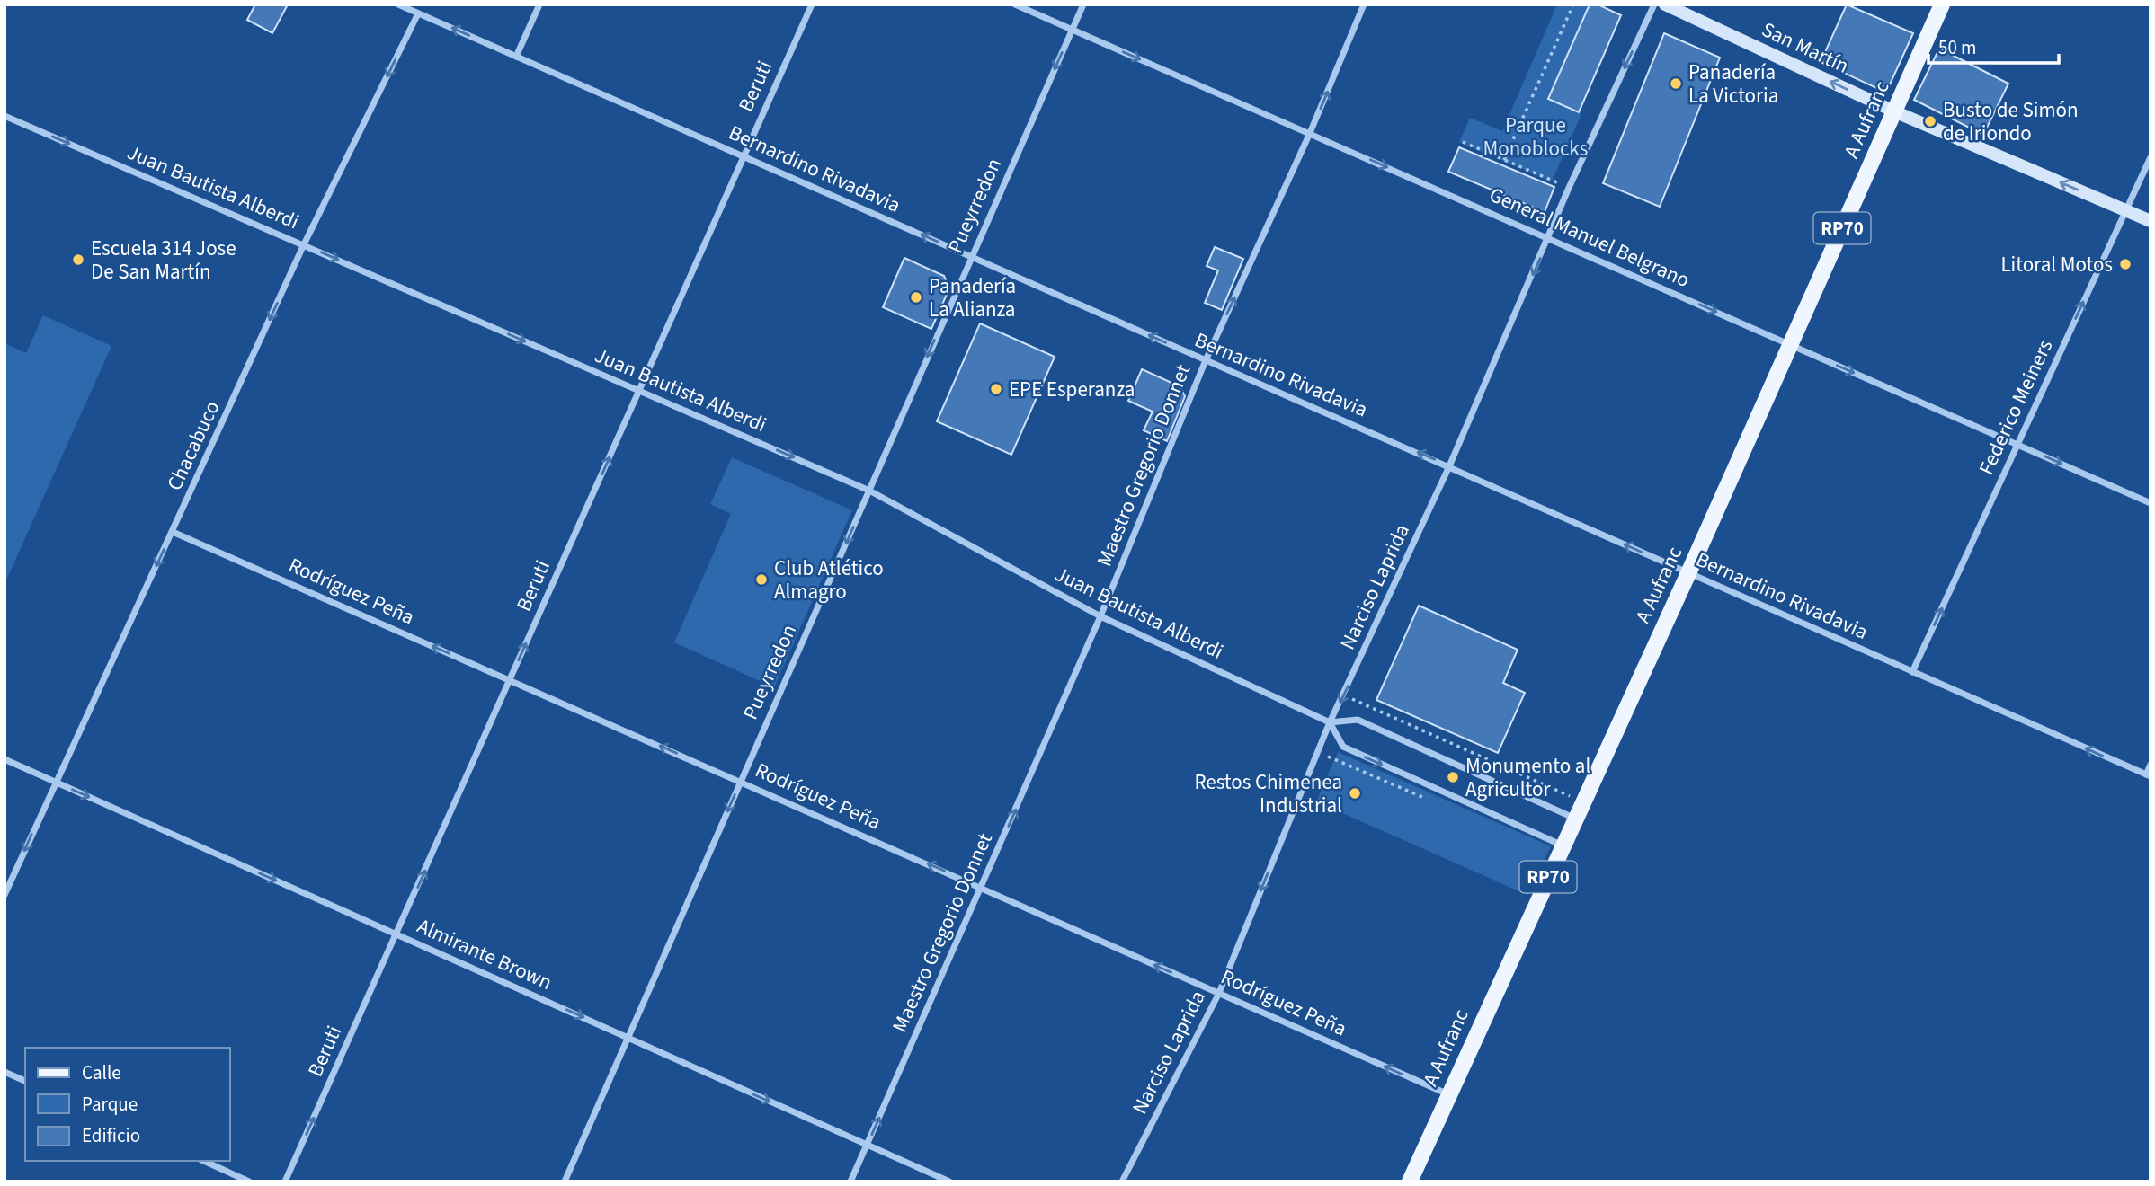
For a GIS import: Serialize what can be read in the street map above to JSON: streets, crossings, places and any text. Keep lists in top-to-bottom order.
{
  "streets": {
    "main road": ["San Martín", "A Aufranc", "RP70"],
    "street": [
      "Beruti",
      "Bernardino Rivadavia",
      "Juan Bautista Alberdi",
      "Pueyrredon",
      "General Manuel Belgrano",
      "Federico Meiners",
      "Chacabuco",
      "Maestro Gregorio Donnet",
      "Narciso Laprida",
      "Rodríguez Peña",
      "Almirante Brown"
    ]
  },
  "crossings": [
    ["San Martín", "A Aufranc"],
    ["San Martín", "Federico Meiners"],
    ["Beruti", "Bernardino Rivadavia"],
    ["Beruti", "Juan Bautista Alberdi"],
    ["Beruti", "Rodríguez Peña"],
    ["Beruti", "Almirante Brown"],
    ["A Aufranc", "Bernardino Rivadavia"],
    ["A Aufranc", "Juan Bautista Alberdi"],
    ["A Aufranc", "General Manuel Belgrano"],
    ["A Aufranc", "Rodríguez Peña"],
    ["Bernardino Rivadavia", "Pueyrredon"],
    ["Bernardino Rivadavia", "Federico Meiners"],
    ["Bernardino Rivadavia", "Chacabuco"],
    ["Bernardino Rivadavia", "Maestro Gregorio Donnet"],
    ["Bernardino Rivadavia", "Narciso Laprida"],
    ["Juan Bautista Alberdi", "Pueyrredon"],
    ["Juan Bautista Alberdi", "Chacabuco"],
    ["Juan Bautista Alberdi", "Maestro Gregorio Donnet"],
    ["Juan Bautista Alberdi", "Narciso Laprida"],
    ["Pueyrredon", "General Manuel Belgrano"],
    ["Pueyrredon", "Rodríguez Peña"],
    ["Pueyrredon", "Almirante Brown"],
    ["General Manuel Belgrano", "Federico Meiners"],
    ["General Manuel Belgrano", "Maestro Gregorio Donnet"],
    ["General Manuel Belgrano", "Narciso Laprida"],
    ["Chacabuco", "Rodríguez Peña"],
    ["Chacabuco", "Almirante Brown"],
    ["Maestro Gregorio Donnet", "Rodríguez Peña"],
    ["Maestro Gregorio Donnet", "Almirante Brown"],
    ["Narciso Laprida", "Rodríguez Peña"]
  ],
  "one_way": [
    "San Martín",
    "Beruti",
    "Bernardino Rivadavia",
    "Juan Bautista Alberdi",
    "Pueyrredon",
    "General Manuel Belgrano",
    "Federico Meiners",
    "Chacabuco",
    "Maestro Gregorio Donnet",
    "Narciso Laprida",
    "Rodríguez Peña",
    "Almirante Brown"
  ],
  "parks": ["Parque Monoblocks"],
  "places": [
    "Panadería La Victoria",
    "Busto de Simón de Iriondo",
    "Escuela 314 Jose De San Martín",
    "Litoral Motos",
    "Panadería La Alianza",
    "EPE Esperanza",
    "Club Atlético Almagro",
    "Monumento al Agricultor",
    "Restos Chimenea Industrial"
  ],
  "legend": ["Calle", "Parque", "Edificio"],
  "scale_bar": "50 m"
}
